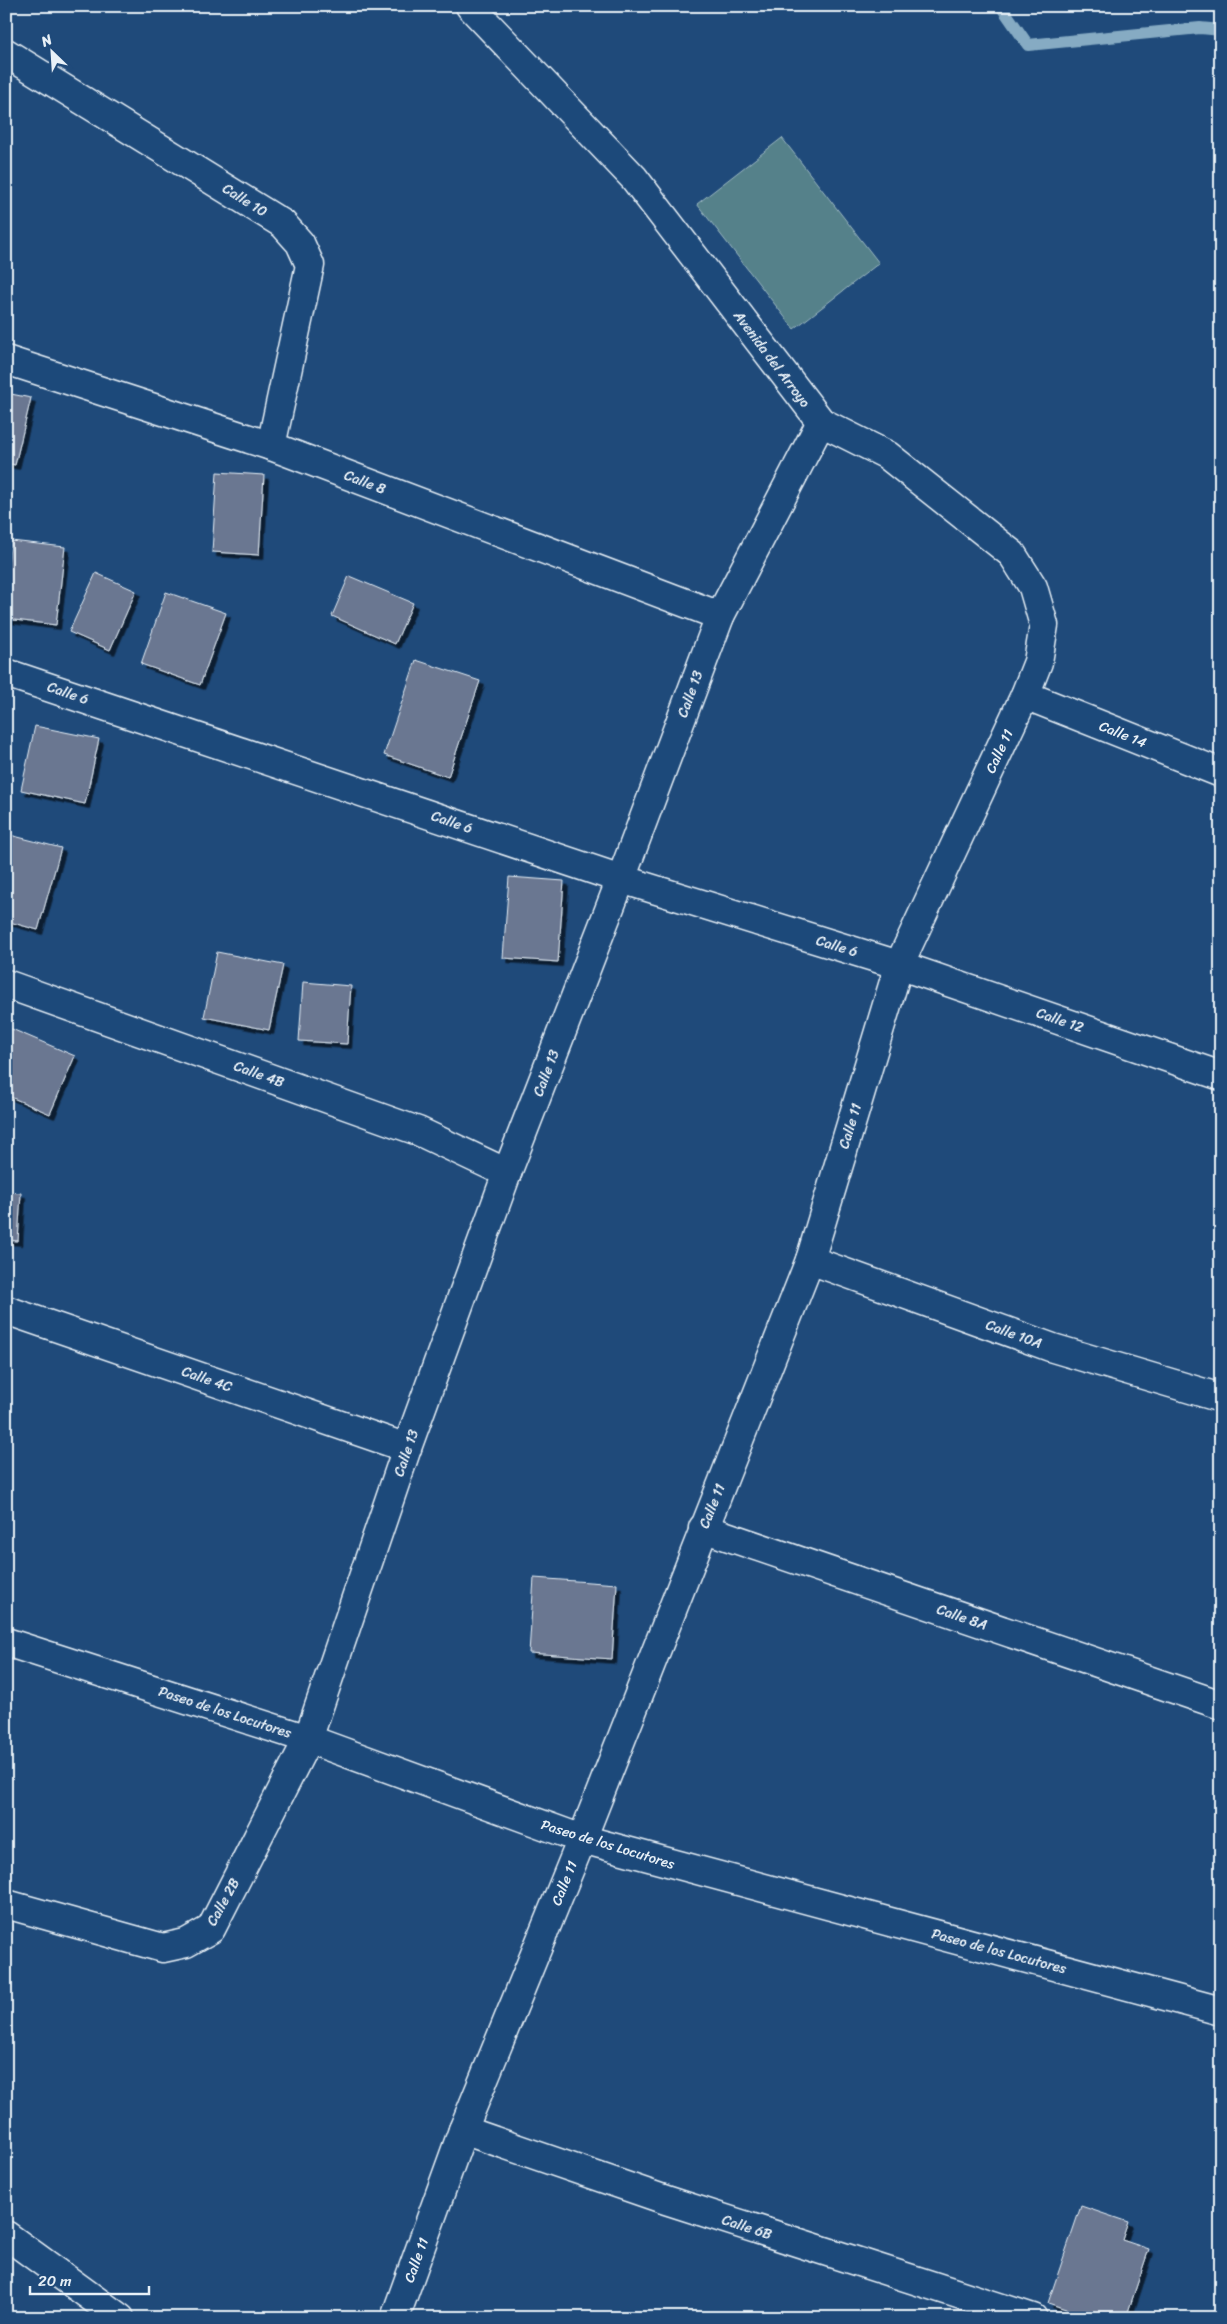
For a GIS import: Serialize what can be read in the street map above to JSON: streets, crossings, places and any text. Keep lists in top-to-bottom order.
{
  "streets": {
    "street": [
      "Calle 10",
      "Avenida del Arroyo",
      "Calle 8",
      "Calle 6",
      "Calle 13",
      "Calle 14",
      "Calle 11",
      "Calle 12",
      "Calle 4B",
      "Calle 10A",
      "Calle 4C",
      "Calle 8A",
      "Paseo de los Locutores",
      "Calle 2B",
      "Calle 6B"
    ]
  },
  "crossings": [
    ["Calle 10", "Calle 8"],
    ["Avenida del Arroyo", "Calle 13"],
    ["Avenida del Arroyo", "Calle 14"],
    ["Avenida del Arroyo", "Calle 11"],
    ["Calle 8", "Calle 13"],
    ["Calle 6", "Calle 13"],
    ["Calle 6", "Calle 11"],
    ["Calle 6", "Calle 12"],
    ["Calle 13", "Calle 4B"],
    ["Calle 13", "Calle 4C"],
    ["Calle 13", "Paseo de los Locutores"],
    ["Calle 13", "Calle 2B"],
    ["Calle 14", "Calle 11"],
    ["Calle 11", "Calle 12"],
    ["Calle 11", "Calle 10A"],
    ["Calle 11", "Calle 8A"],
    ["Calle 11", "Paseo de los Locutores"],
    ["Calle 11", "Calle 6B"],
    ["Paseo de los Locutores", "Calle 2B"]
  ],
  "scale_bar": "20 m",
  "north": "top left"
}
